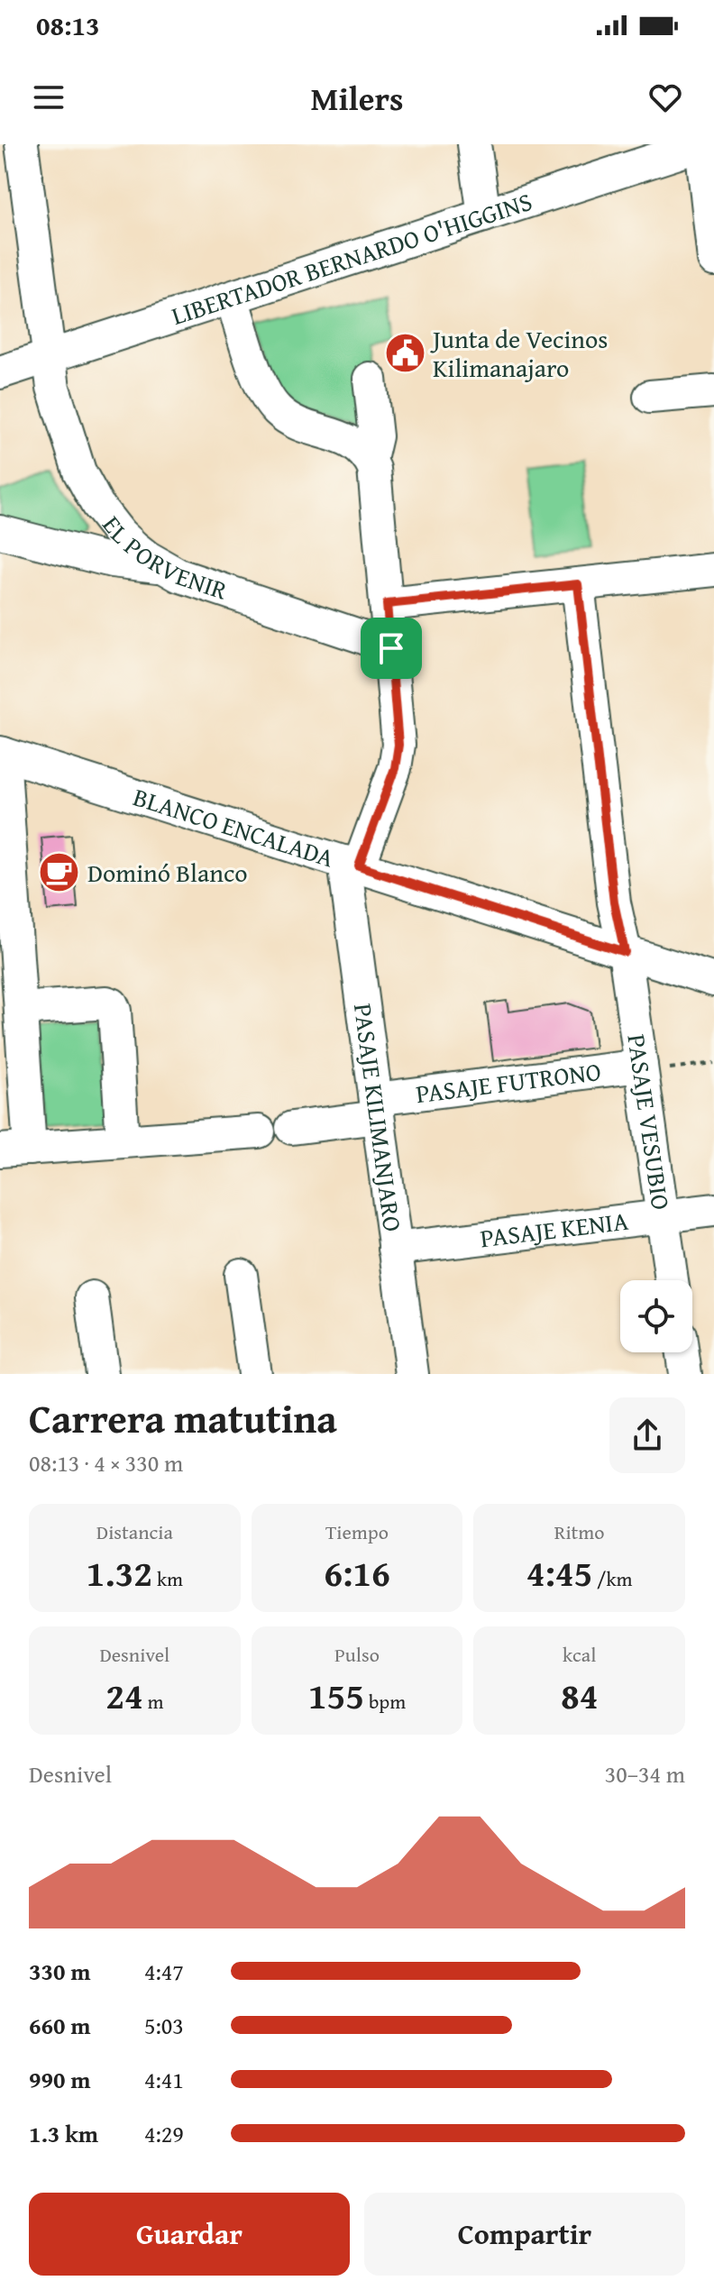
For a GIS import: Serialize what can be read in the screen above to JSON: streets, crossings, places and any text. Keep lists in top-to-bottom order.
{
  "streets": {
    "street": [
      "LIBERTADOR BERNARDO O'HIGGINS",
      "EL PORVENIR",
      "BLANCO ENCALADA",
      "PASAJE FUTRONO",
      "PASAJE KILIMANJARO",
      "PASAJE VESUBIO",
      "PASAJE KENIA"
    ]
  },
  "crossings": [
    ["LIBERTADOR BERNARDO O'HIGGINS", "EL PORVENIR"],
    ["EL PORVENIR", "PASAJE KILIMANJARO"],
    ["BLANCO ENCALADA", "PASAJE KILIMANJARO"],
    ["BLANCO ENCALADA", "PASAJE VESUBIO"],
    ["PASAJE FUTRONO", "PASAJE KILIMANJARO"],
    ["PASAJE FUTRONO", "PASAJE VESUBIO"],
    ["PASAJE KILIMANJARO", "PASAJE KENIA"],
    ["PASAJE VESUBIO", "PASAJE KENIA"]
  ],
  "places": {
    "public building": ["Junta de Vecinos Kilimanajaro"],
    "cafe": ["Dominó Blanco"]
  },
  "page": {
    "status": "08:13",
    "header": "Milers",
    "heading": ["Carrera matutina", "08:13 · 4 × 330 m"],
    "stats": [
      ["Distancia", "1.32 km"],
      ["Tiempo", "6:16"],
      ["Ritmo", "4:45 /km"],
      ["Desnivel", "24 m"],
      ["Pulso", "155 bpm"],
      ["kcal", "84"]
    ],
    "chart": ["Desnivel", "30–34 m"],
    "list": [
      {
        "name": "330 m",
        "note": "4:47"
      },
      {
        "name": "660 m",
        "note": "5:03"
      },
      {
        "name": "990 m",
        "note": "4:41"
      },
      {
        "name": "1.3 km",
        "note": "4:29"
      }
    ],
    "buttons": ["Guardar", "Compartir"]
  }
}
